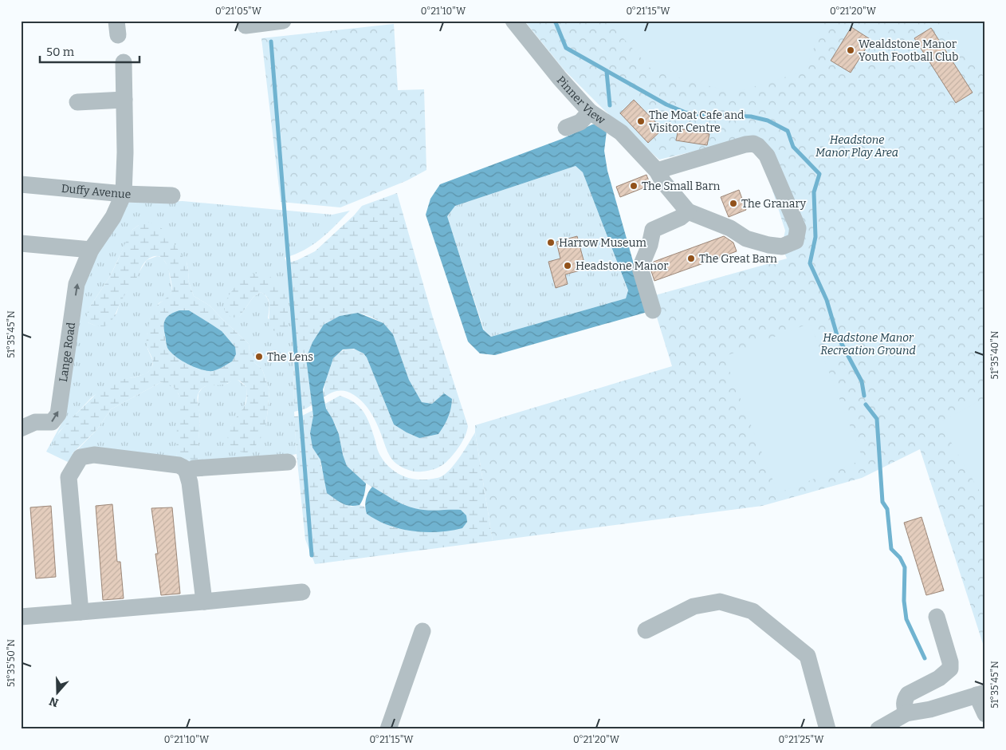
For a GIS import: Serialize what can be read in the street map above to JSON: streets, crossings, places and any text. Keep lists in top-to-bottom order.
{
  "streets": {
    "street": ["Pinner View", "Duffy Avenue", "Lange Road"]
  },
  "one_way": ["Lange Road"],
  "parks": ["Headstone Manor Play Area", "Headstone Manor Recreation Ground"],
  "places": [
    "Wealdstone Manor Youth Football Club",
    "The Moat Cafe and Visitor Centre",
    "The Small Barn",
    "The Granary",
    "Harrow Museum",
    "The Great Barn",
    "Headstone Manor",
    "The Lens"
  ],
  "scale_bar": "50 m",
  "north": "bottom",
  "coordinates": [
    "0°21'05\"W",
    "0°21'10\"W",
    "0°21'15\"W",
    "0°21'20\"W",
    "51°35'45\"N",
    "51°35'40\"N",
    "51°35'50\"N",
    "0°21'25\"W"
  ]
}
